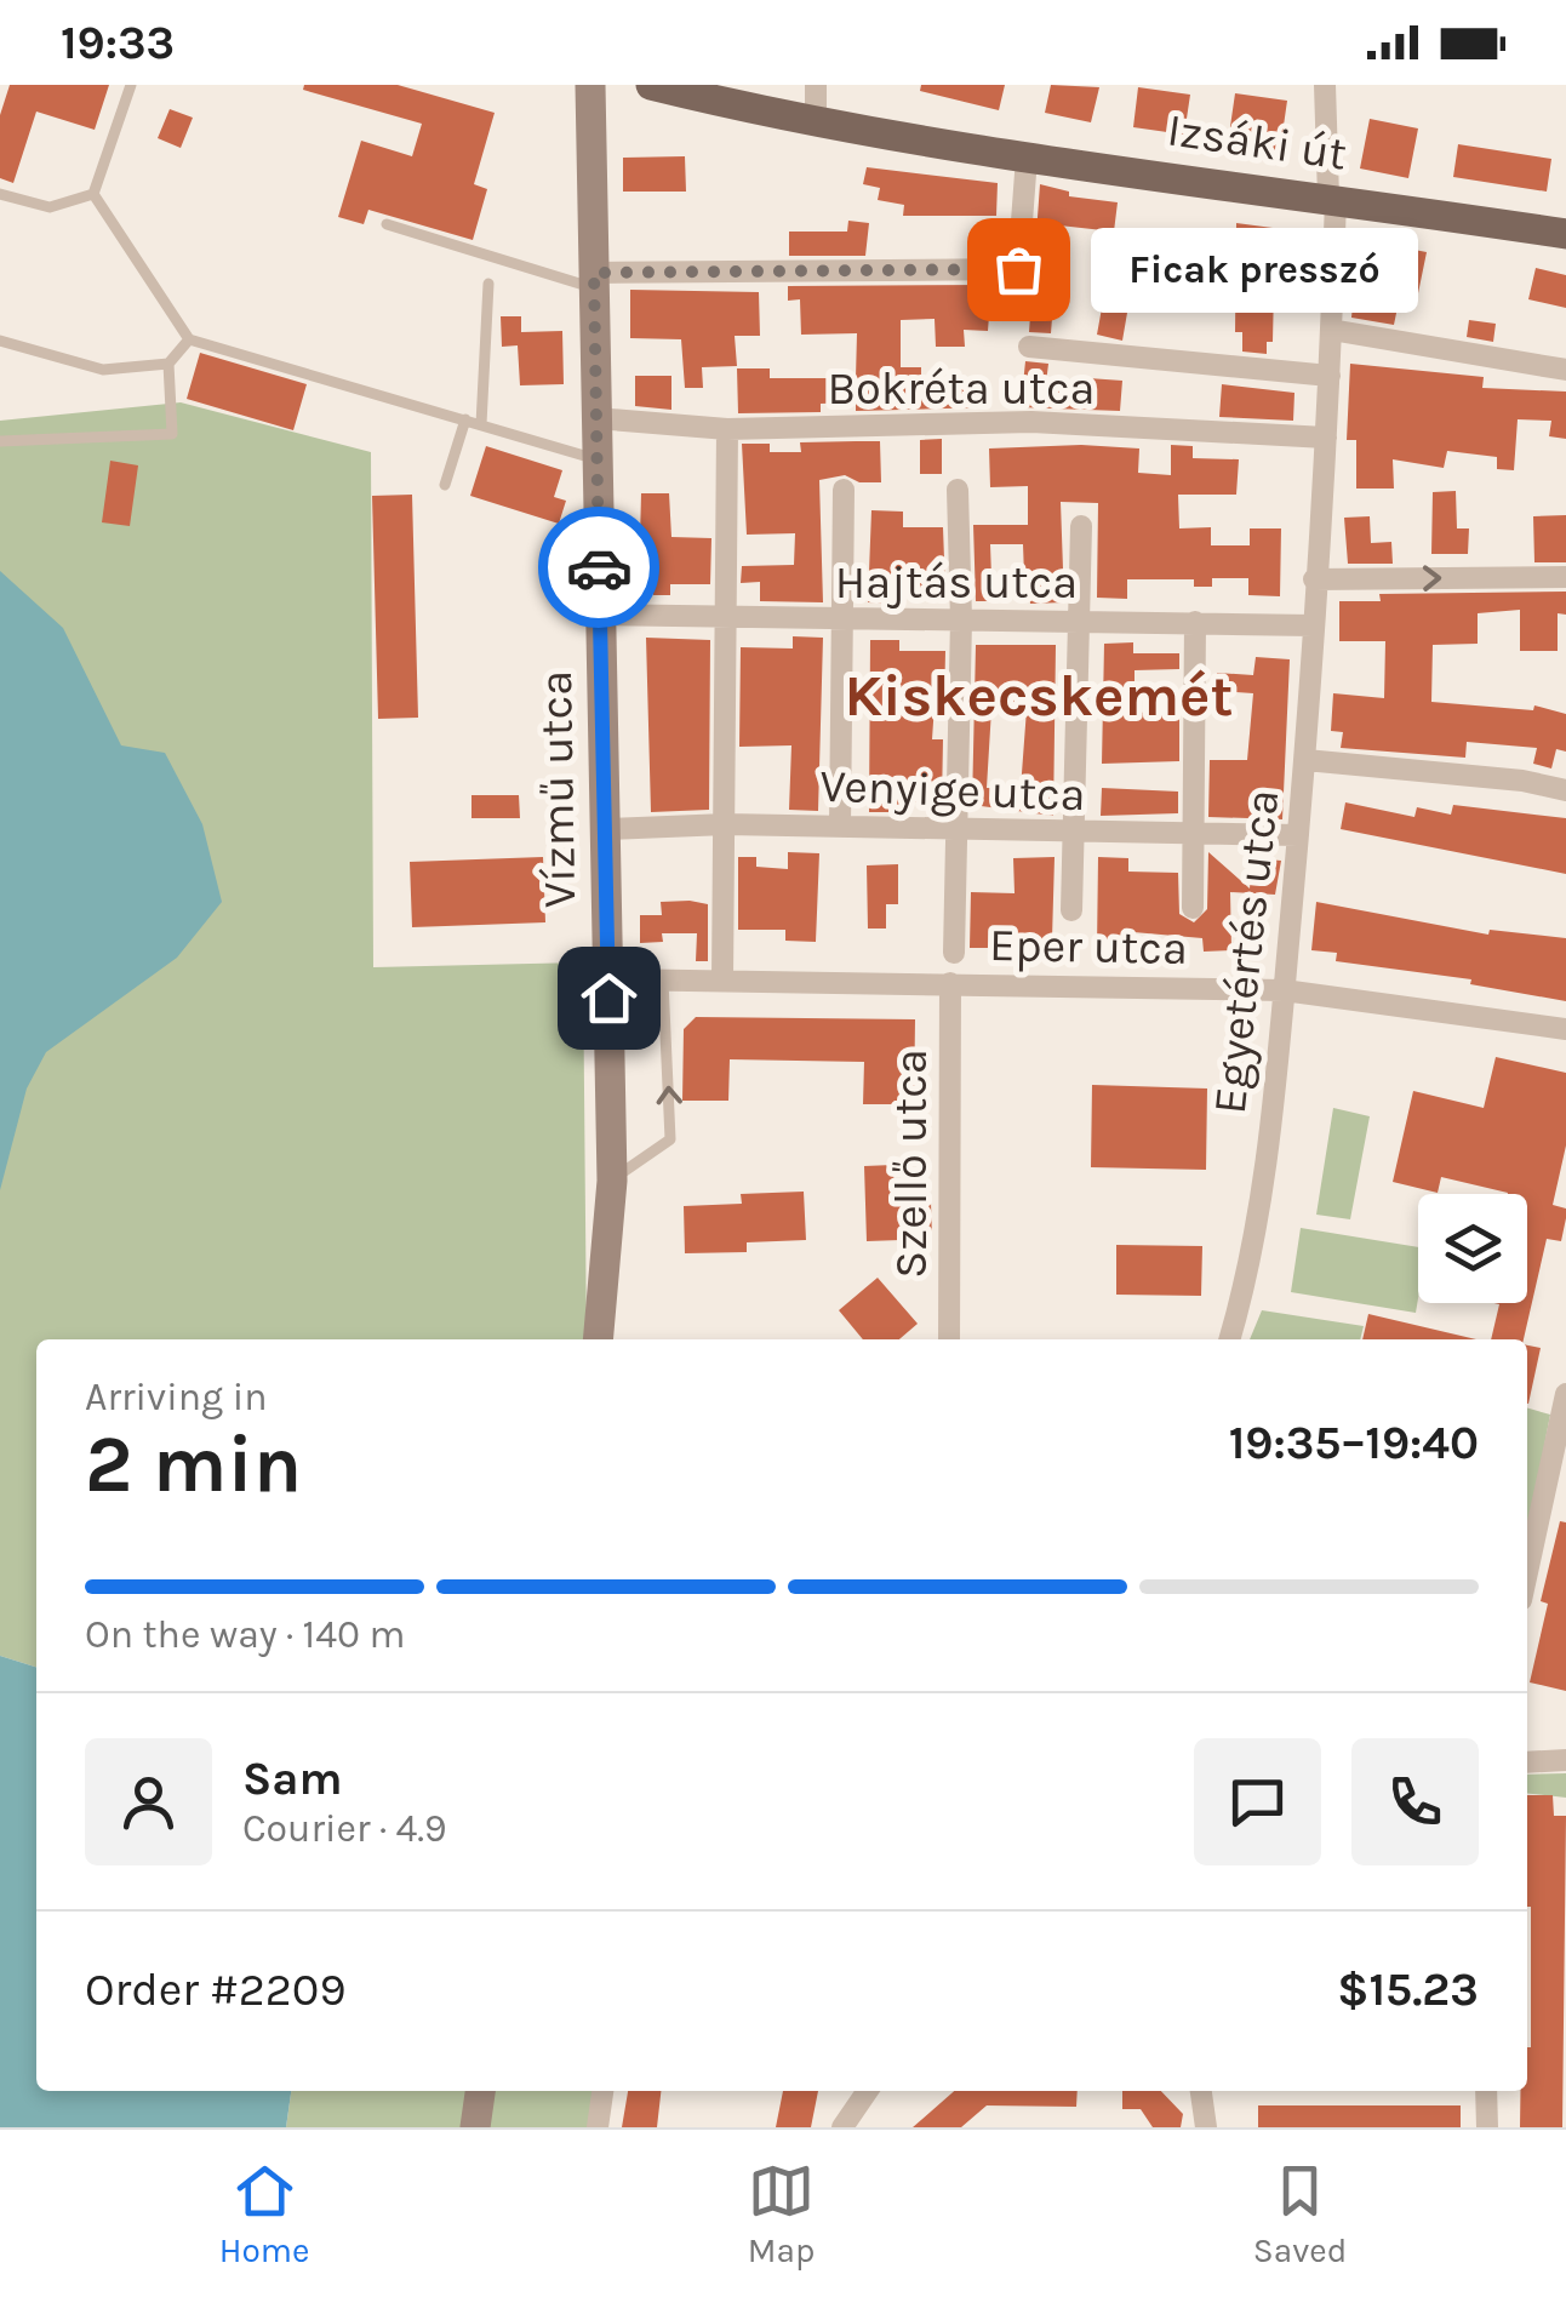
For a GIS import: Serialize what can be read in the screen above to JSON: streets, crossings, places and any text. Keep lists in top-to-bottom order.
{
  "streets": {
    "main road": ["Izsáki út", "Vízmű utca"],
    "street": [
      "Bokréta utca",
      "Hajtás utca",
      "Venyige utca",
      "Eper utca",
      "Egyetértés utca",
      "Szellő utca"
    ]
  },
  "crossings": [
    ["Izsáki út", "Egyetértés utca"],
    ["Bokréta utca", "Vízmű utca"],
    ["Bokréta utca", "Egyetértés utca"],
    ["Hajtás utca", "Vízmű utca"],
    ["Hajtás utca", "Egyetértés utca"],
    ["Vízmű utca", "Venyige utca"],
    ["Vízmű utca", "Eper utca"],
    ["Venyige utca", "Egyetértés utca"],
    ["Eper utca", "Egyetértés utca"],
    ["Eper utca", "Szellő utca"]
  ],
  "districts": ["Kiskecskemét"],
  "places": ["Ficak presszó"],
  "page": {
    "status": "19:33",
    "bubble": "Ficak presszó",
    "heading": ["2 min", "Arriving in", "19:35–19:40"],
    "panel": [
      "Sam",
      "Courier · 4.9",
      "Order #2209",
      "$15.23"
    ],
    "bar": "On the way · 140 m",
    "tabs": ["Home", "Map", "Saved"]
  }
}
